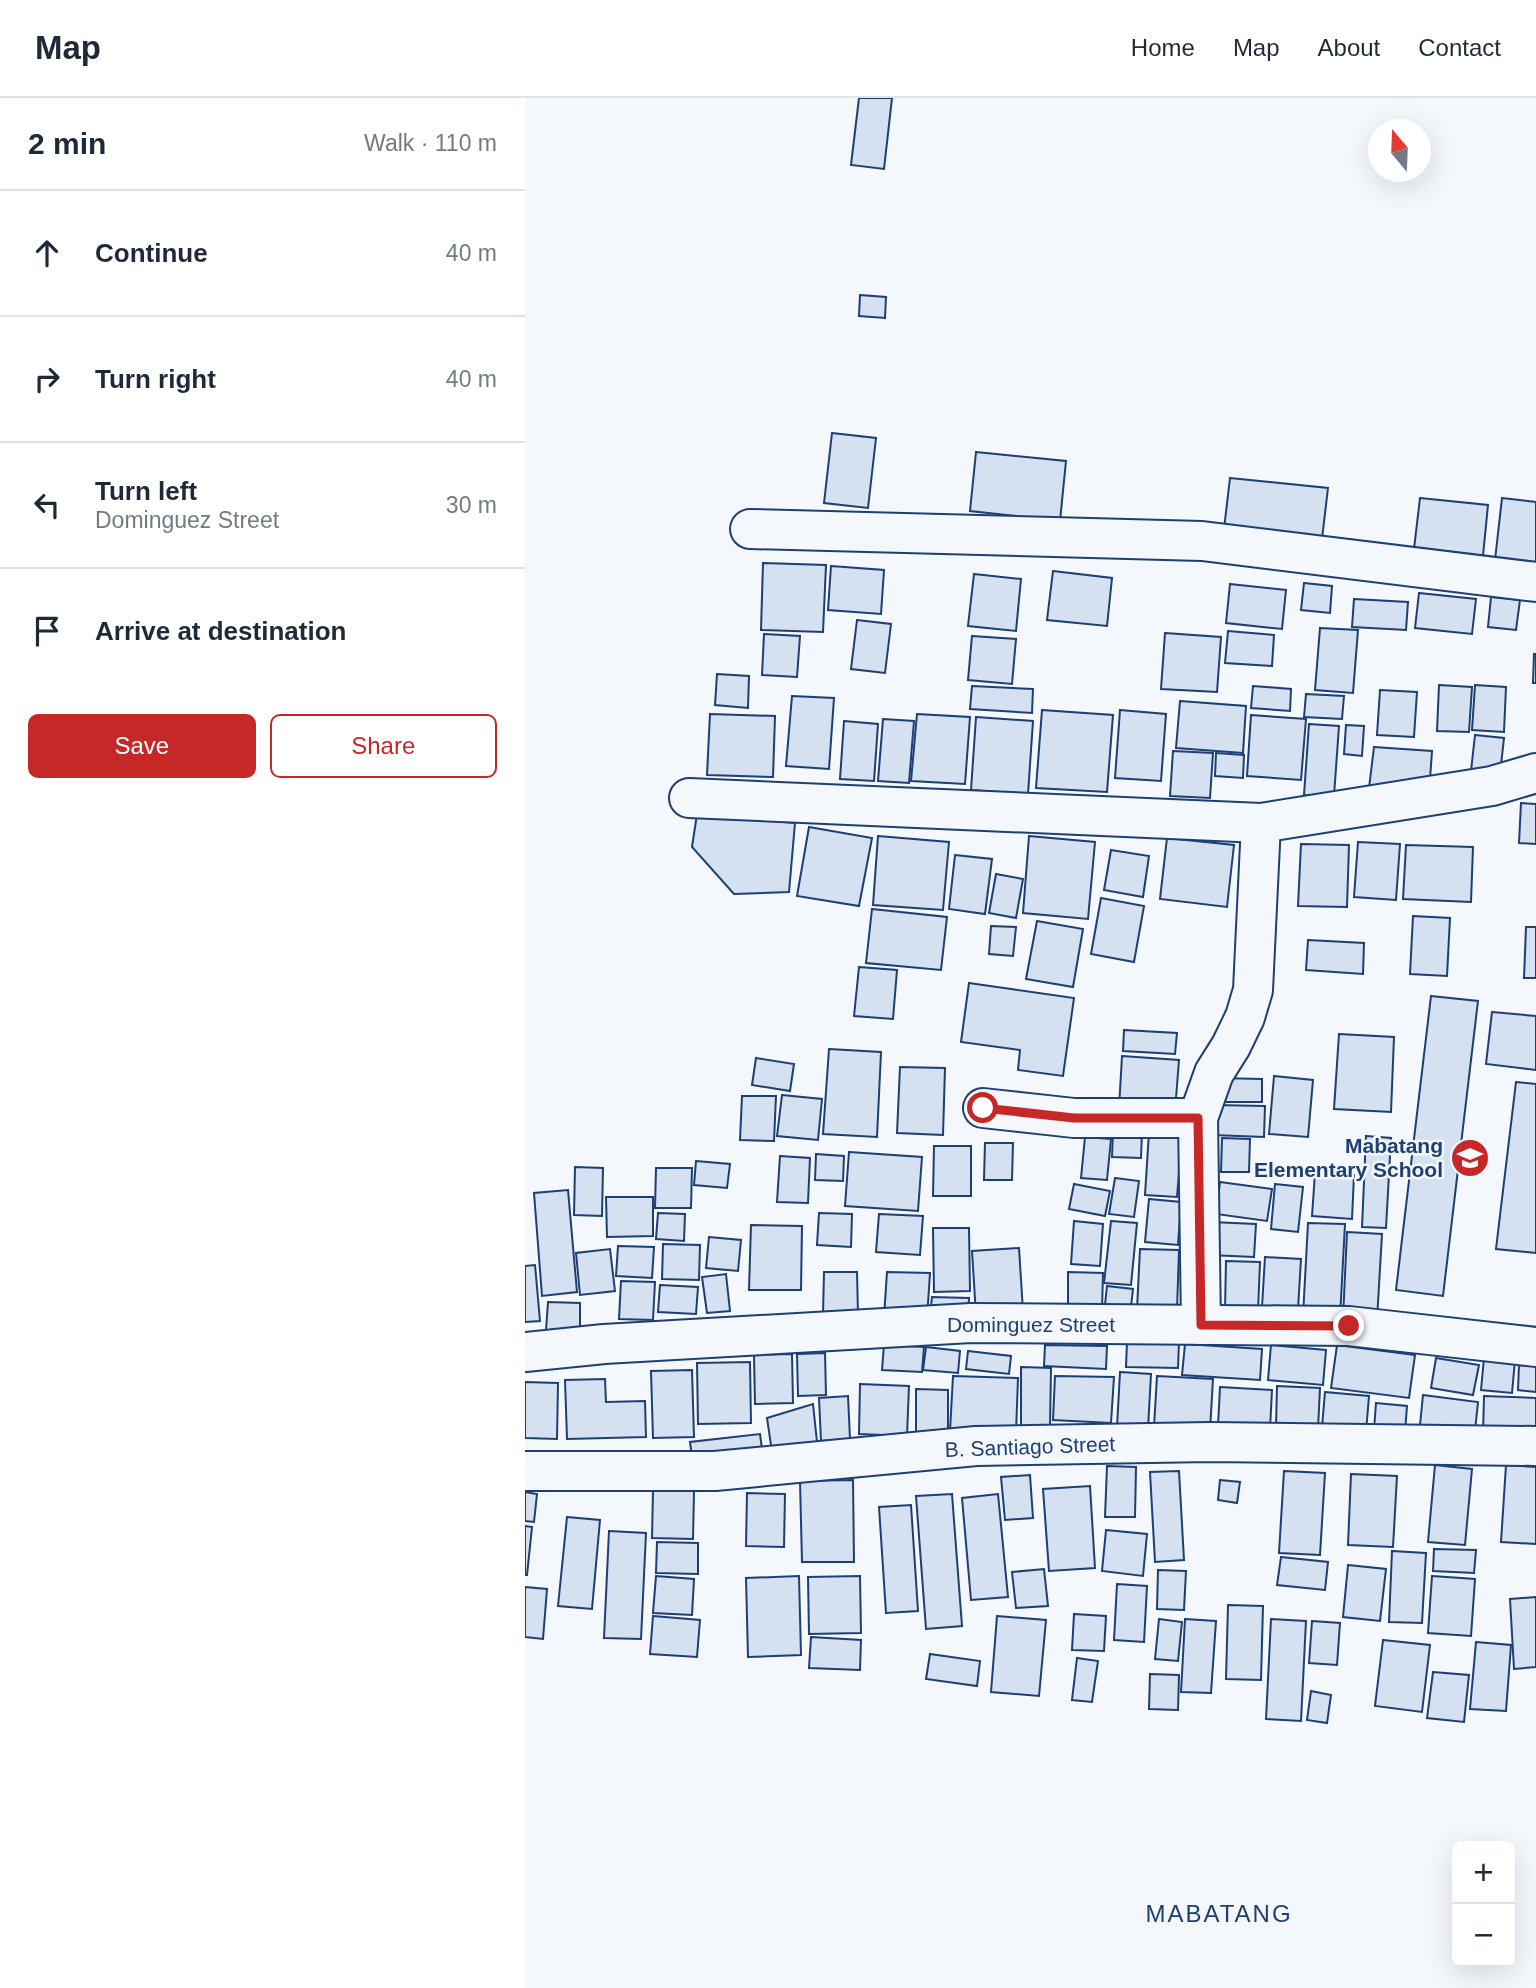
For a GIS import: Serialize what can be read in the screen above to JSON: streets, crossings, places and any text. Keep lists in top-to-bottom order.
{
  "streets": {
    "street": ["Dominguez Street", "B. Santiago Street"]
  },
  "districts": ["MABATANG"],
  "places": {
    "school or university": ["Mabatang Elementary School"]
  },
  "north": "top",
  "page": {
    "header": "Map",
    "nav": [
      "Home",
      "Map",
      "About",
      "Contact"
    ],
    "heading": ["2 min", "Walk · 110 m"],
    "list": [
      ["Continue", "40 m"],
      ["Turn right", "40 m"],
      ["Turn left", "Dominguez Street", "30 m"],
      "Arrive at destination"
    ],
    "buttons": ["Save", "Share"],
    "map_buttons": ["+", "−"]
  }
}
